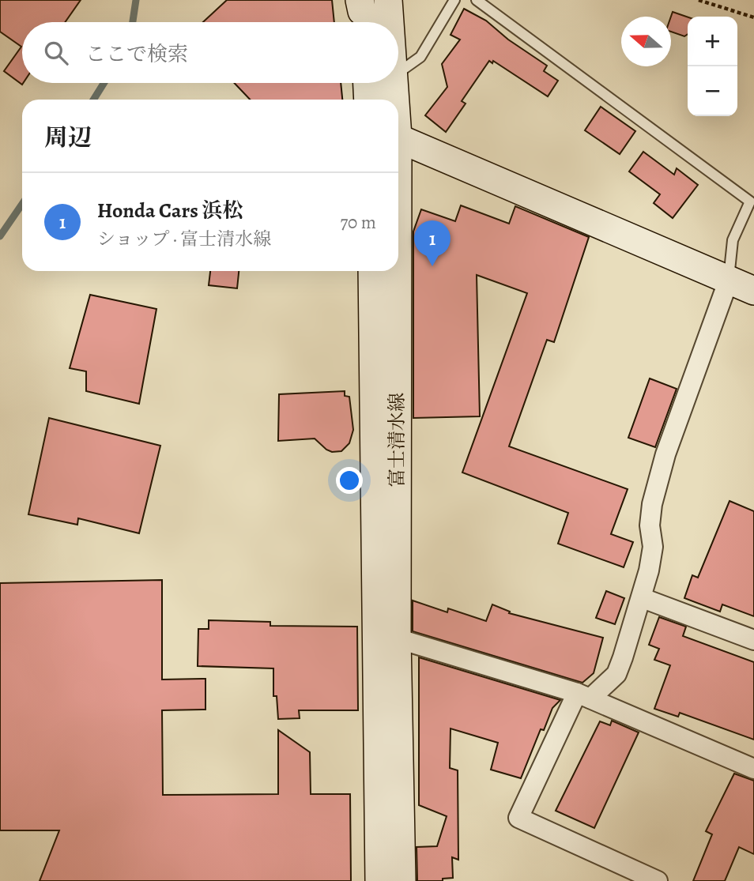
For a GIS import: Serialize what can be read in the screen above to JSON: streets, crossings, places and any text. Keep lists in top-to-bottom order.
{
  "streets": {
    "main road": ["富士清水線"]
  },
  "north": "left",
  "page": {
    "map_buttons": ["+", "−"],
    "search": "ここで検索",
    "heading": "周辺",
    "list": [
      {
        "mark": "1",
        "name": "Honda Cars 浜松",
        "note": "ショップ · 富士清水線",
        "value": "70 m"
      }
    ],
    "pins": "1"
  }
}
